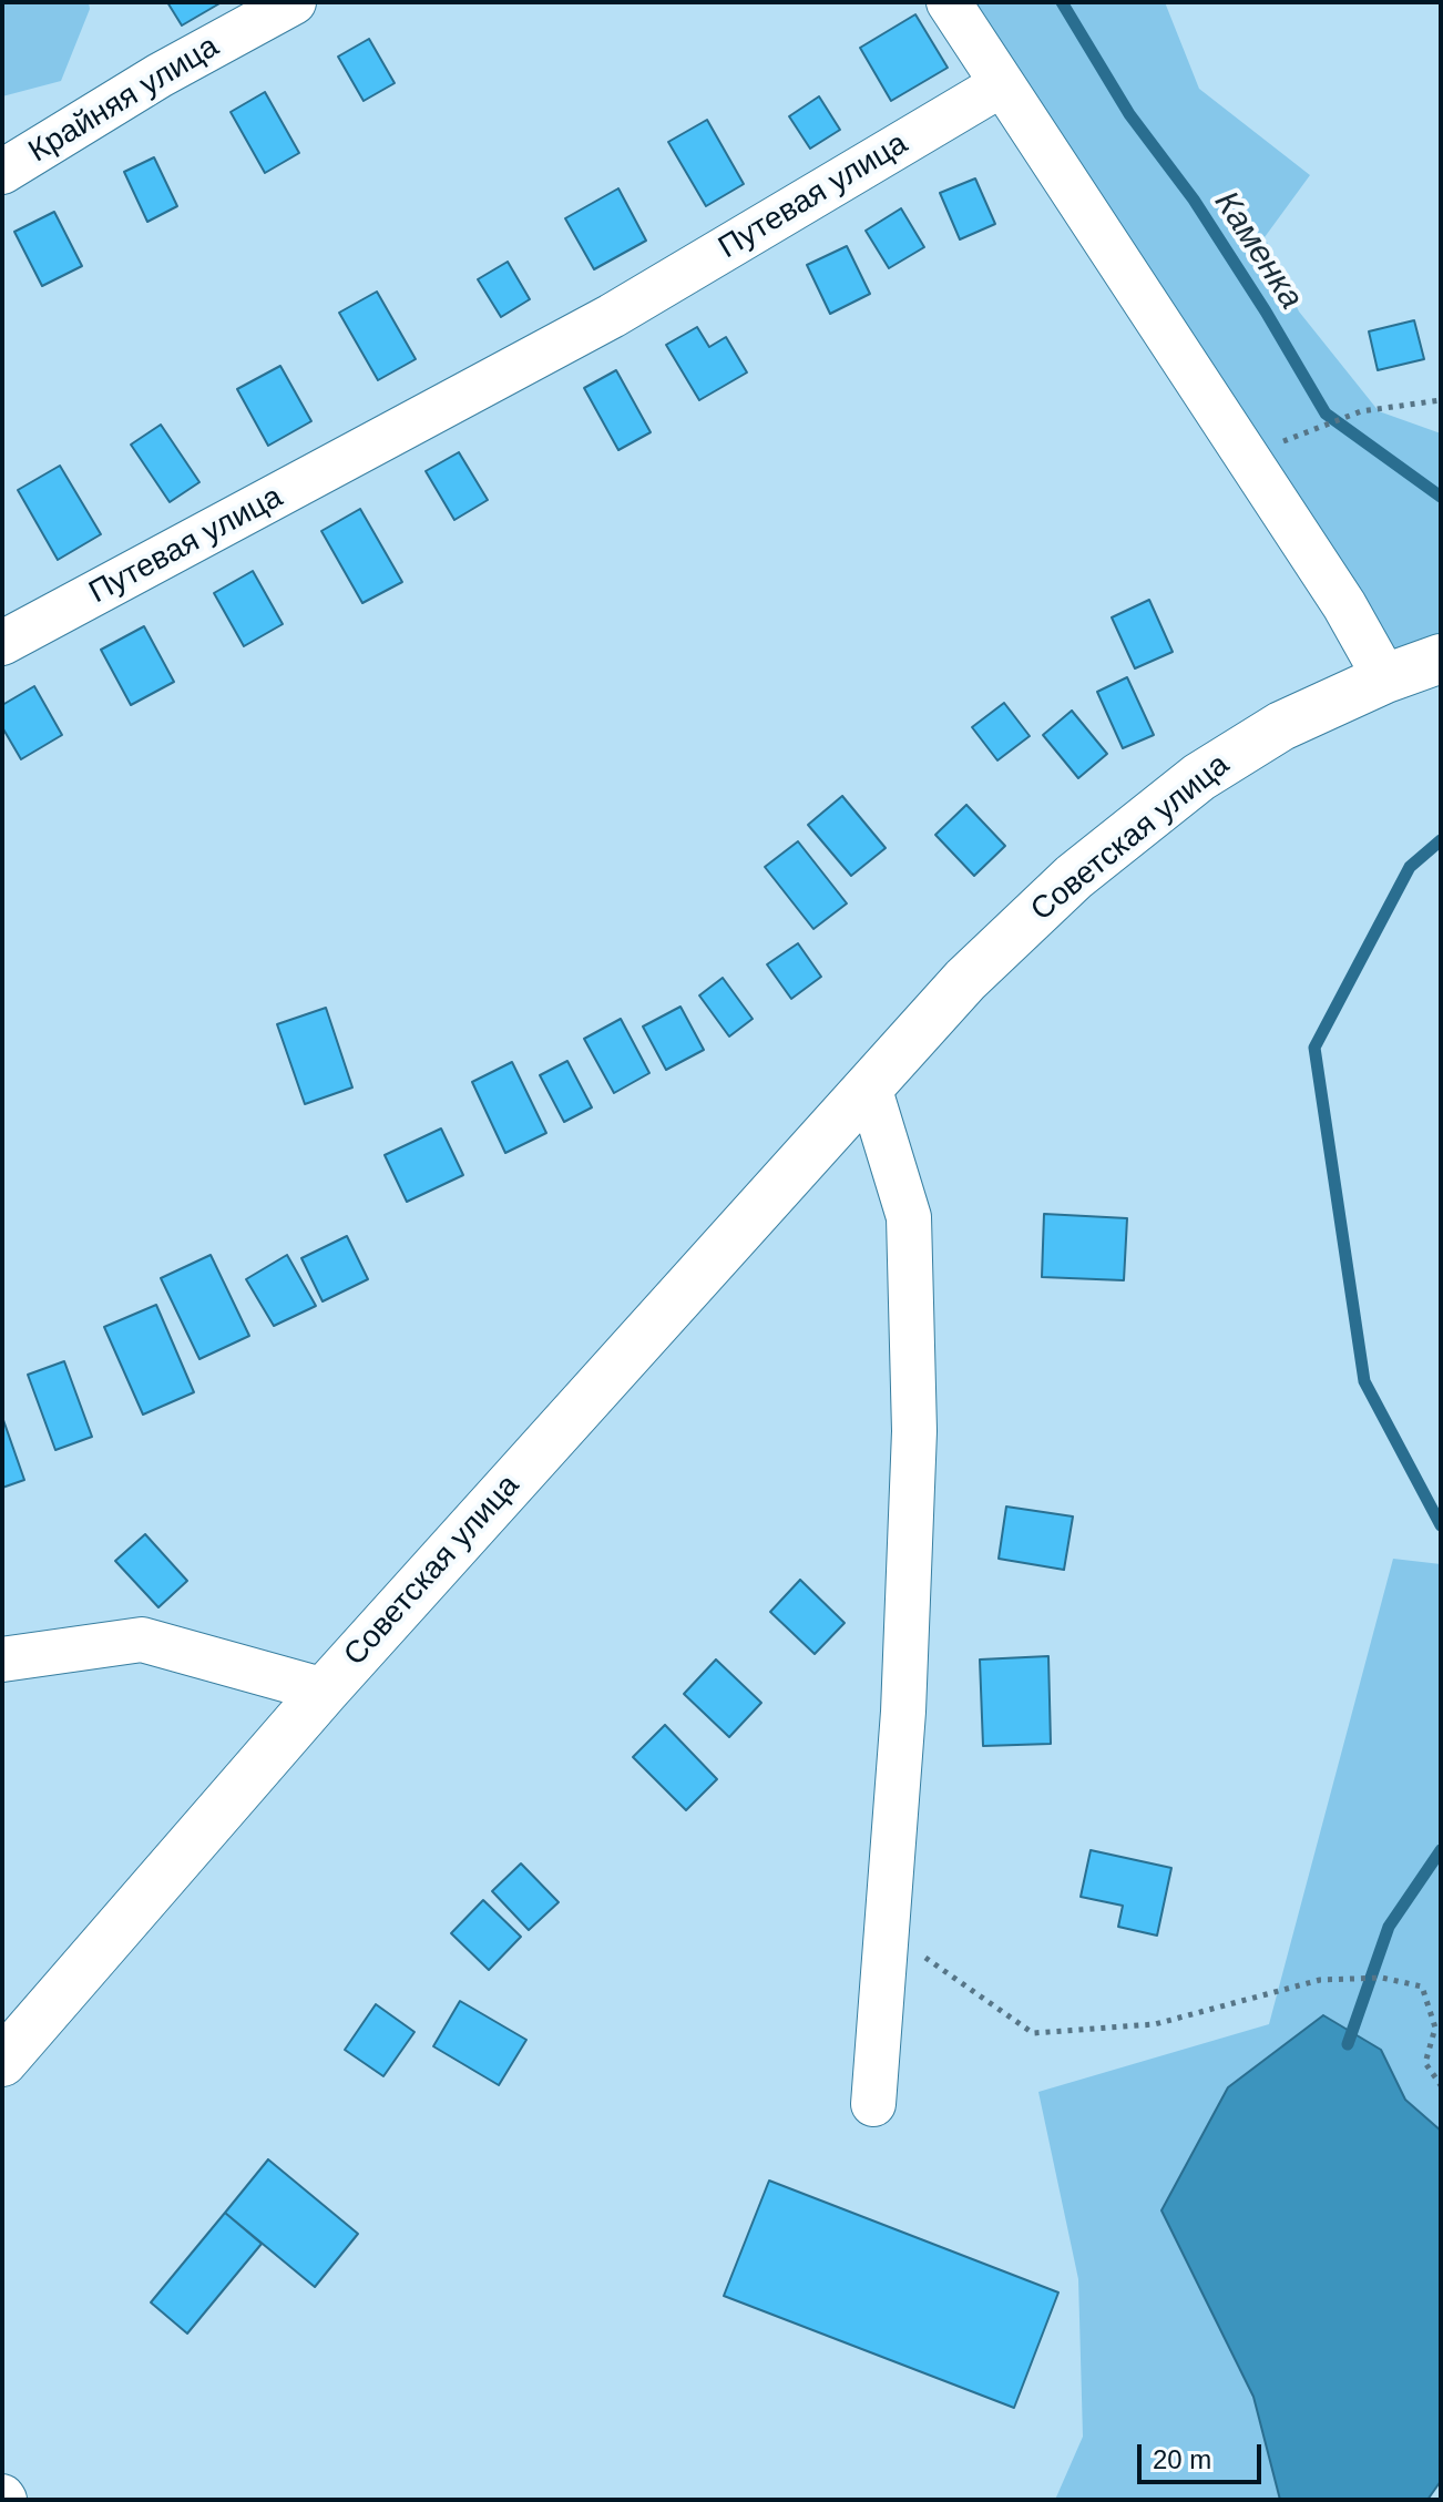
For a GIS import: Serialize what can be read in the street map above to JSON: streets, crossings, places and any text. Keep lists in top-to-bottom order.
{
  "streets": {
    "main road": ["Советская улица"],
    "street": ["Крайняя улица", "Путевая улица"]
  },
  "water": ["Каменка"],
  "scale_bar": "20 m"
}
